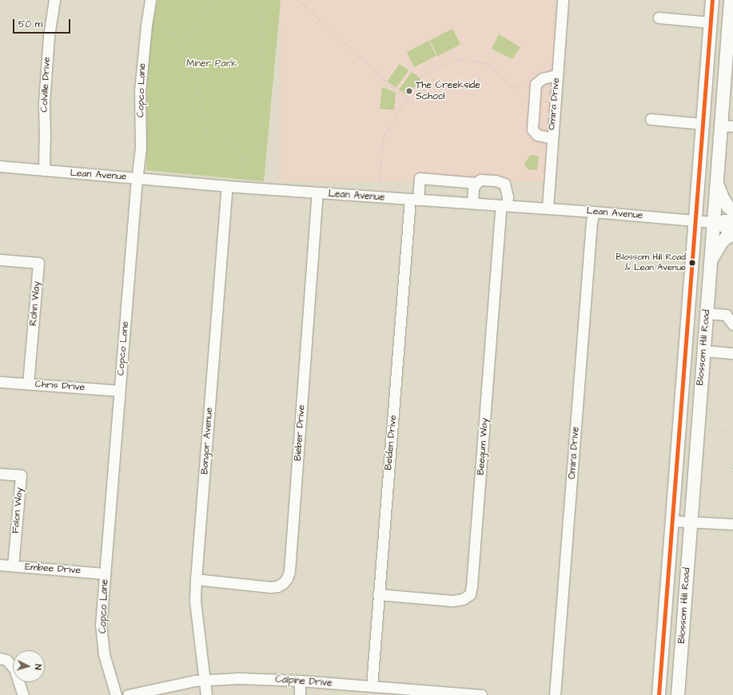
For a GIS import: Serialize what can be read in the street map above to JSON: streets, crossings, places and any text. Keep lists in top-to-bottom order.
{
  "streets": {
    "main road": ["Blossom Hill Road"],
    "street": [
      "Colville Drive",
      "Copco Lane",
      "Omira Drive",
      "Lean Avenue",
      "Rohn Way",
      "Chris Drive",
      "Bieber Drive",
      "Bangor Avenue",
      "Belden Drive",
      "Beegum Way",
      "Falon Way",
      "Embee Drive",
      "Calpine Drive"
    ]
  },
  "crossings": [
    ["Colville Drive", "Lean Avenue"],
    ["Copco Lane", "Lean Avenue"],
    ["Copco Lane", "Chris Drive"],
    ["Copco Lane", "Embee Drive"],
    ["Omira Drive", "Lean Avenue"],
    ["Lean Avenue", "Blossom Hill Road"],
    ["Lean Avenue", "Bieber Drive"],
    ["Lean Avenue", "Bangor Avenue"],
    ["Lean Avenue", "Belden Drive"],
    ["Lean Avenue", "Beegum Way"],
    ["Rohn Way", "Chris Drive"],
    ["Bieber Drive", "Bangor Avenue"],
    ["Bangor Avenue", "Calpine Drive"],
    ["Belden Drive", "Beegum Way"],
    ["Belden Drive", "Calpine Drive"],
    ["Falon Way", "Embee Drive"]
  ],
  "parks": ["Miner Park"],
  "places": ["The Creekside School", "Blossom Hill Road & Lean Avenue"],
  "scale_bar": "50 m",
  "north": "right"
}
